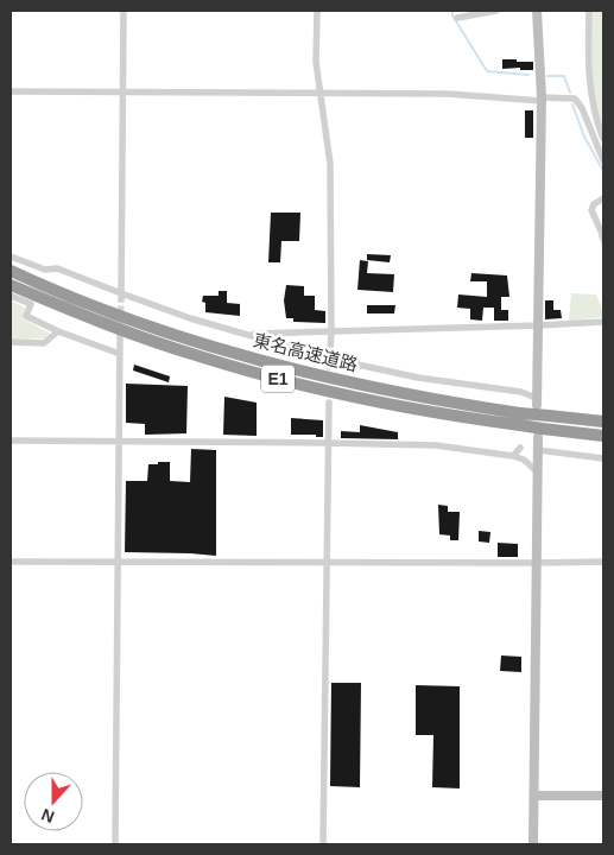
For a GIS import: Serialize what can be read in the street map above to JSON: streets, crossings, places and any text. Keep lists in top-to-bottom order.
{
  "streets": {
    "highway": ["東名高速道路", "E1"]
  },
  "north": "bottom"
}
